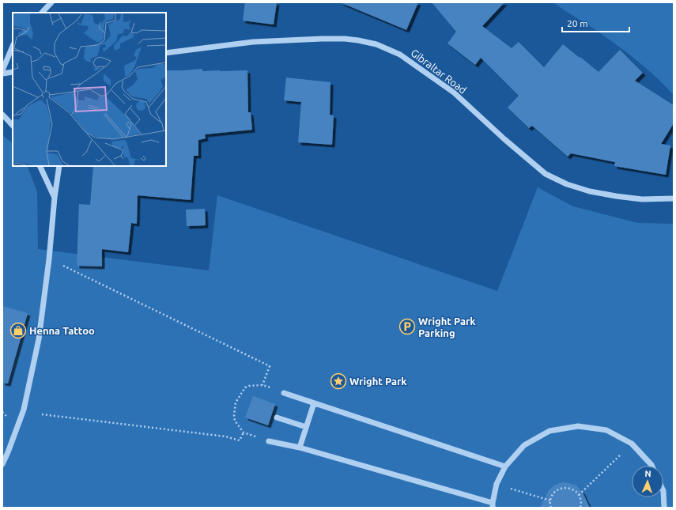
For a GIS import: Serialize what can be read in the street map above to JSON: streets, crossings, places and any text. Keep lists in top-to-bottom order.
{
  "streets": {
    "street": ["Gibraltar Road"]
  },
  "places": {
    "parking": ["Wright Park Parking"],
    "shop": ["Henna Tattoo"],
    "place": ["Wright Park"]
  },
  "scale_bar": "20 m",
  "north": "top"
}
